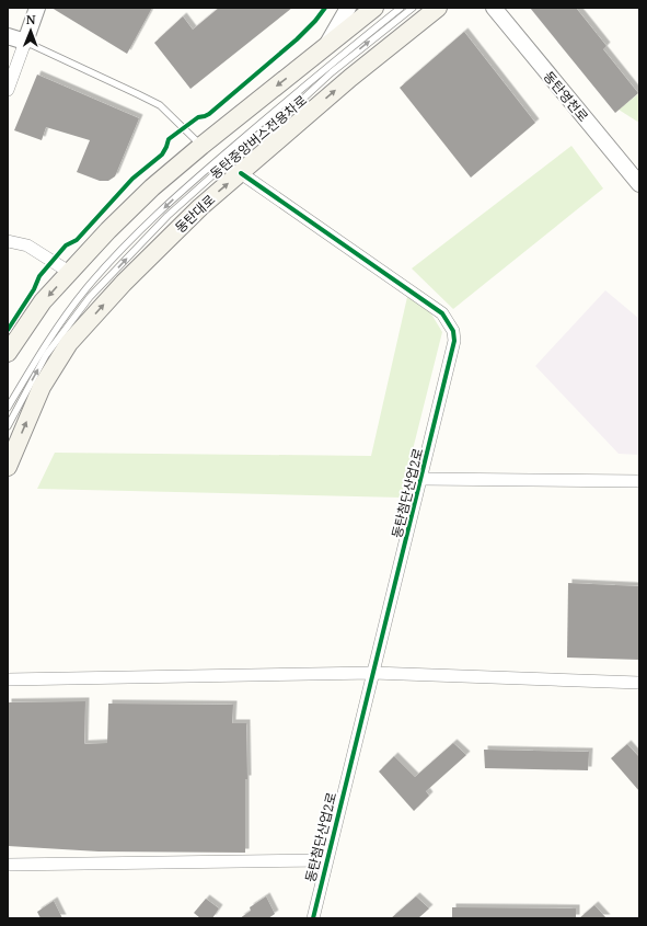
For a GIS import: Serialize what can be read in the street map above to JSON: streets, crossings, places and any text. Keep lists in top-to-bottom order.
{
  "streets": {
    "main road": ["동탄대로"],
    "street": ["동탄영천로", "동탄첨단산업2로"],
    "lane": ["동탄중앙버스전용차로"]
  },
  "crossings": [
    ["동탄대로", "동탄첨단산업2로"]
  ],
  "north": "top"
}
